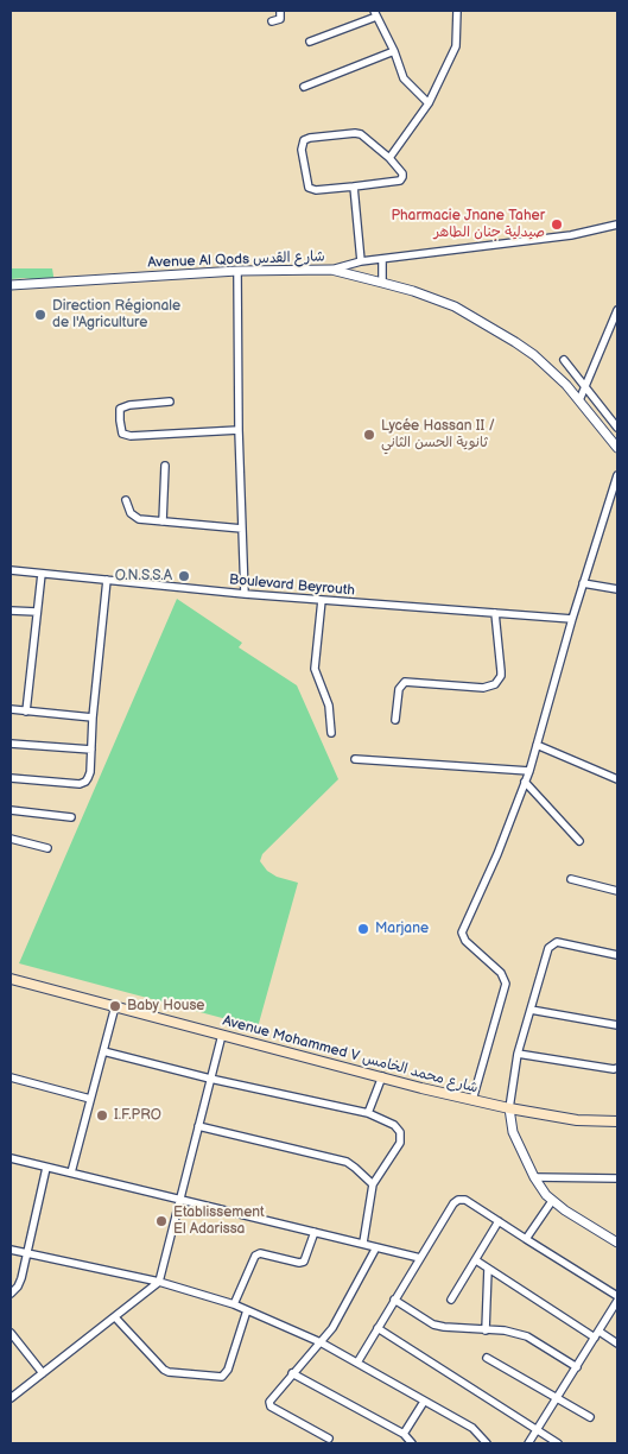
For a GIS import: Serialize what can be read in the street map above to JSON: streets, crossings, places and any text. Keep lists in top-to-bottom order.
{
  "streets": {
    "main road": ["Avenue Mohammed V شارع محمد الخامس"],
    "street": ["Avenue Al Qods شارع القدس", "Boulevard Beyrouth"]
  },
  "places": [
    "Pharmacie Jnane Taher صيدلية جنان الطاهر",
    "Direction Régionale de l'Agriculture",
    "Lycée Hassan II / ثانوية الحسن الثاني",
    "O.N.S.S.A",
    "Marjane",
    "Baby House",
    "I.F.PRO",
    "Etablissement El Adarissa"
  ]
}
